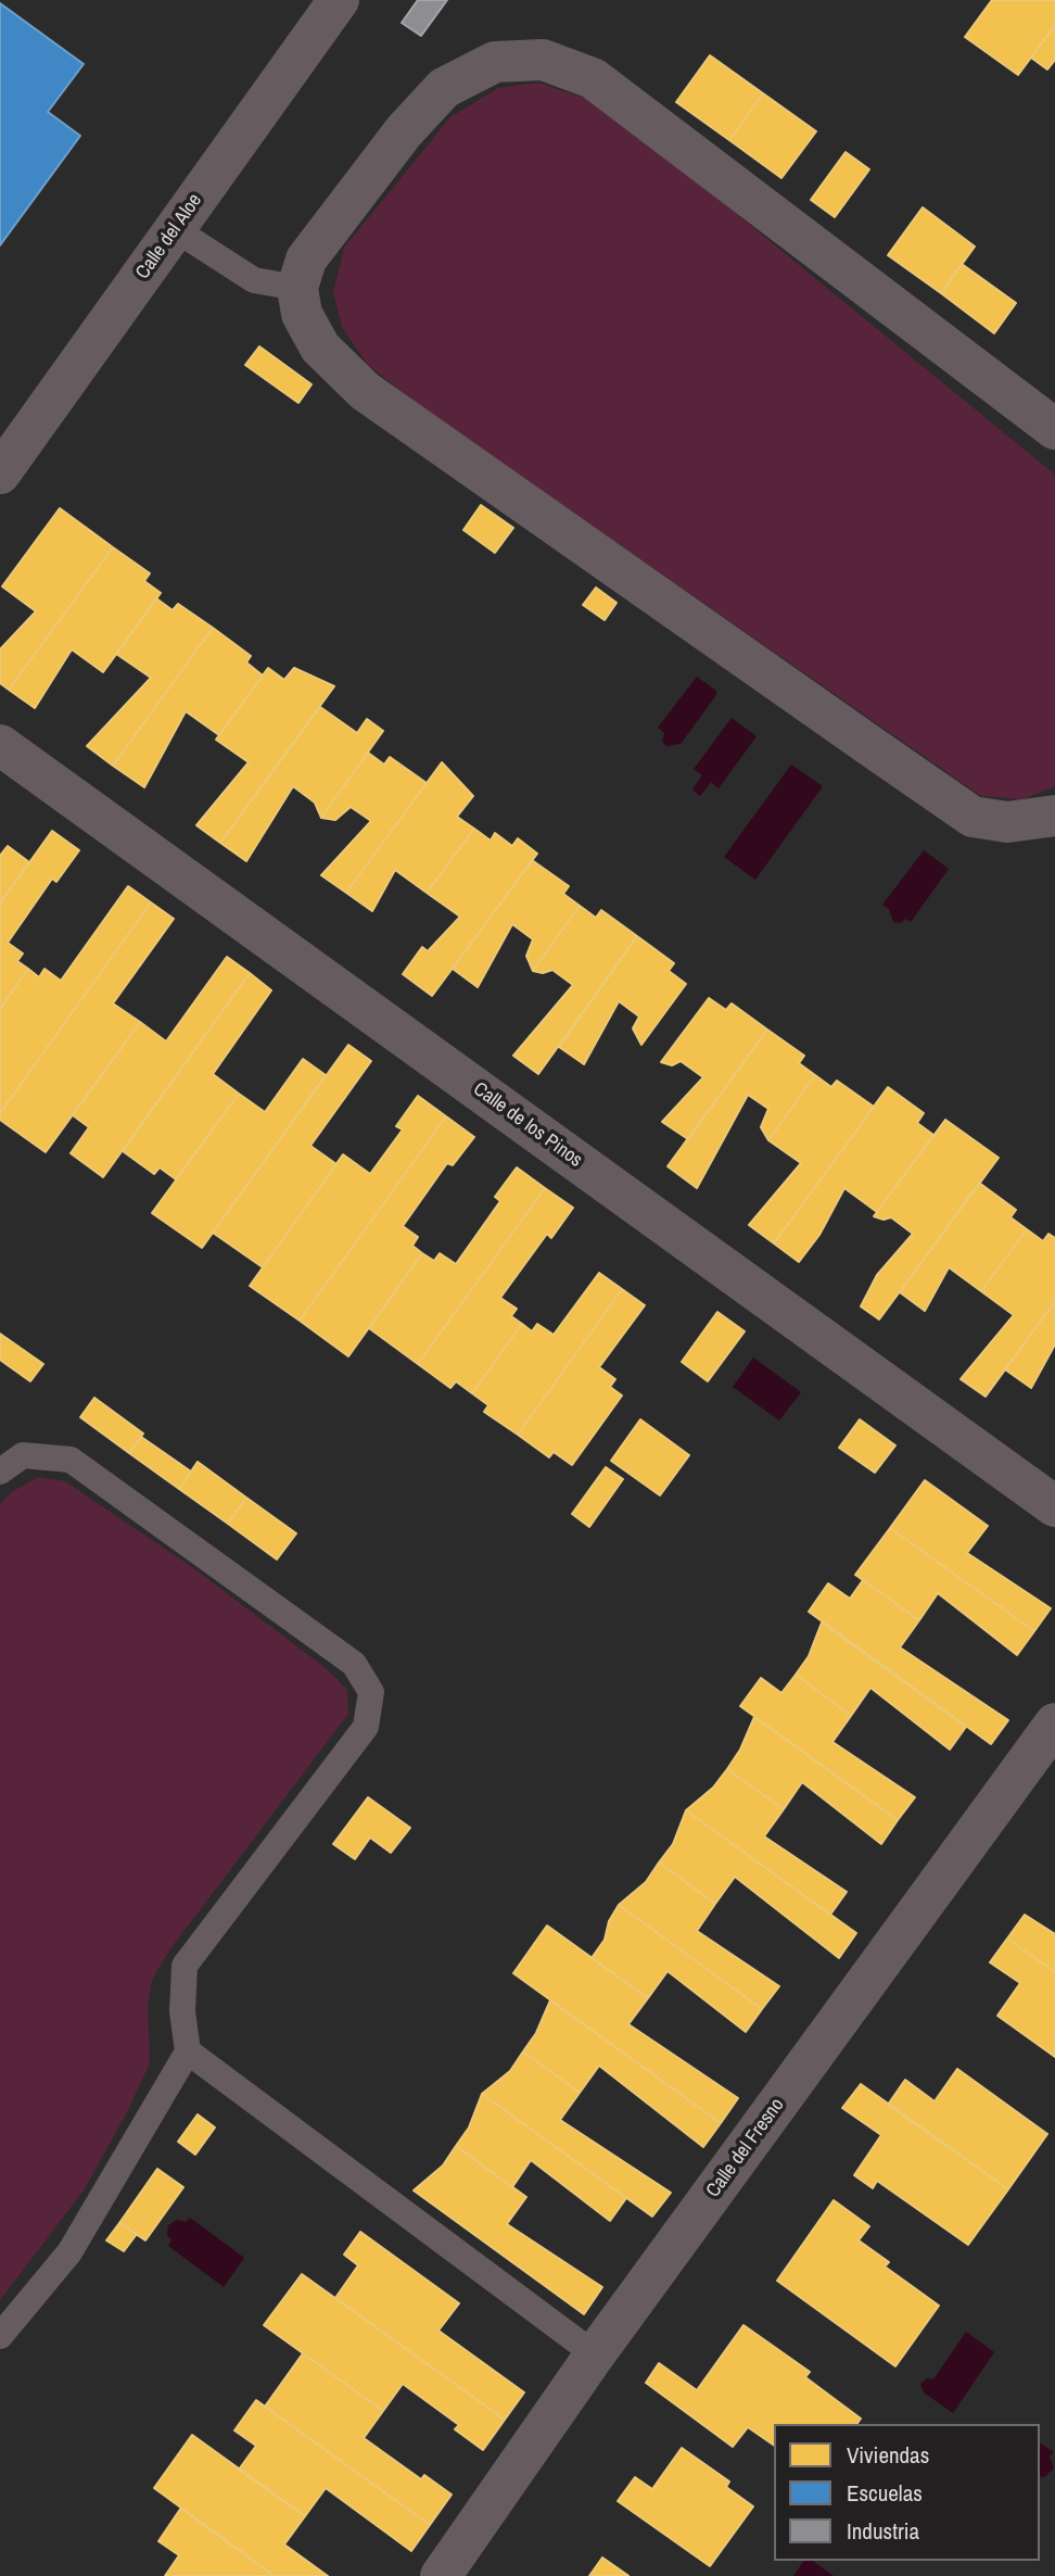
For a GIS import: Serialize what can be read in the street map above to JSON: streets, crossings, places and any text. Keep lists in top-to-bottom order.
{
  "streets": {
    "street": ["Calle del Aloe", "Calle de los Pinos", "Calle del Fresno"]
  },
  "legend": ["Viviendas", "Escuelas", "Industria"]
}
